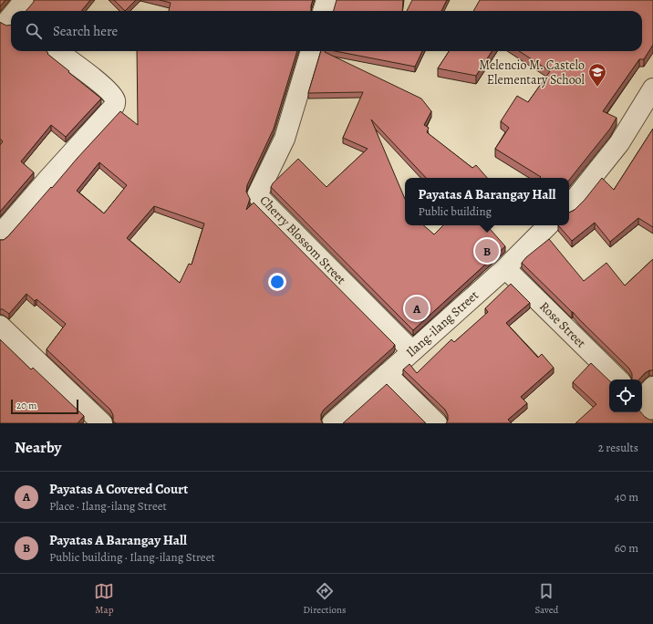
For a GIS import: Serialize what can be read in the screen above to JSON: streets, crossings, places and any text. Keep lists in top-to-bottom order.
{
  "streets": {
    "street": ["Cherry Blossom Street", "Ilang-ilang Street", "Rose Street"]
  },
  "crossings": [
    ["Cherry Blossom Street", "Ilang-ilang Street"],
    ["Ilang-ilang Street", "Rose Street"]
  ],
  "places": {
    "school or university": ["Melencio M. Castelo Elementary School"]
  },
  "scale_bar": "20 m",
  "page": {
    "search": "Search here",
    "popup": ["Payatas A Barangay Hall", "Public building"],
    "pins": ["B", "A"],
    "scale": "20 m",
    "heading": ["Nearby", "2 results"],
    "list": [
      {
        "mark": "A",
        "name": "Payatas A Covered Court",
        "note": "Place · Ilang-ilang Street",
        "value": "40 m"
      },
      {
        "mark": "B",
        "name": "Payatas A Barangay Hall",
        "note": "Public building · Ilang-ilang Street",
        "value": "60 m"
      }
    ],
    "nav": ["Map", "Directions", "Saved"]
  }
}
